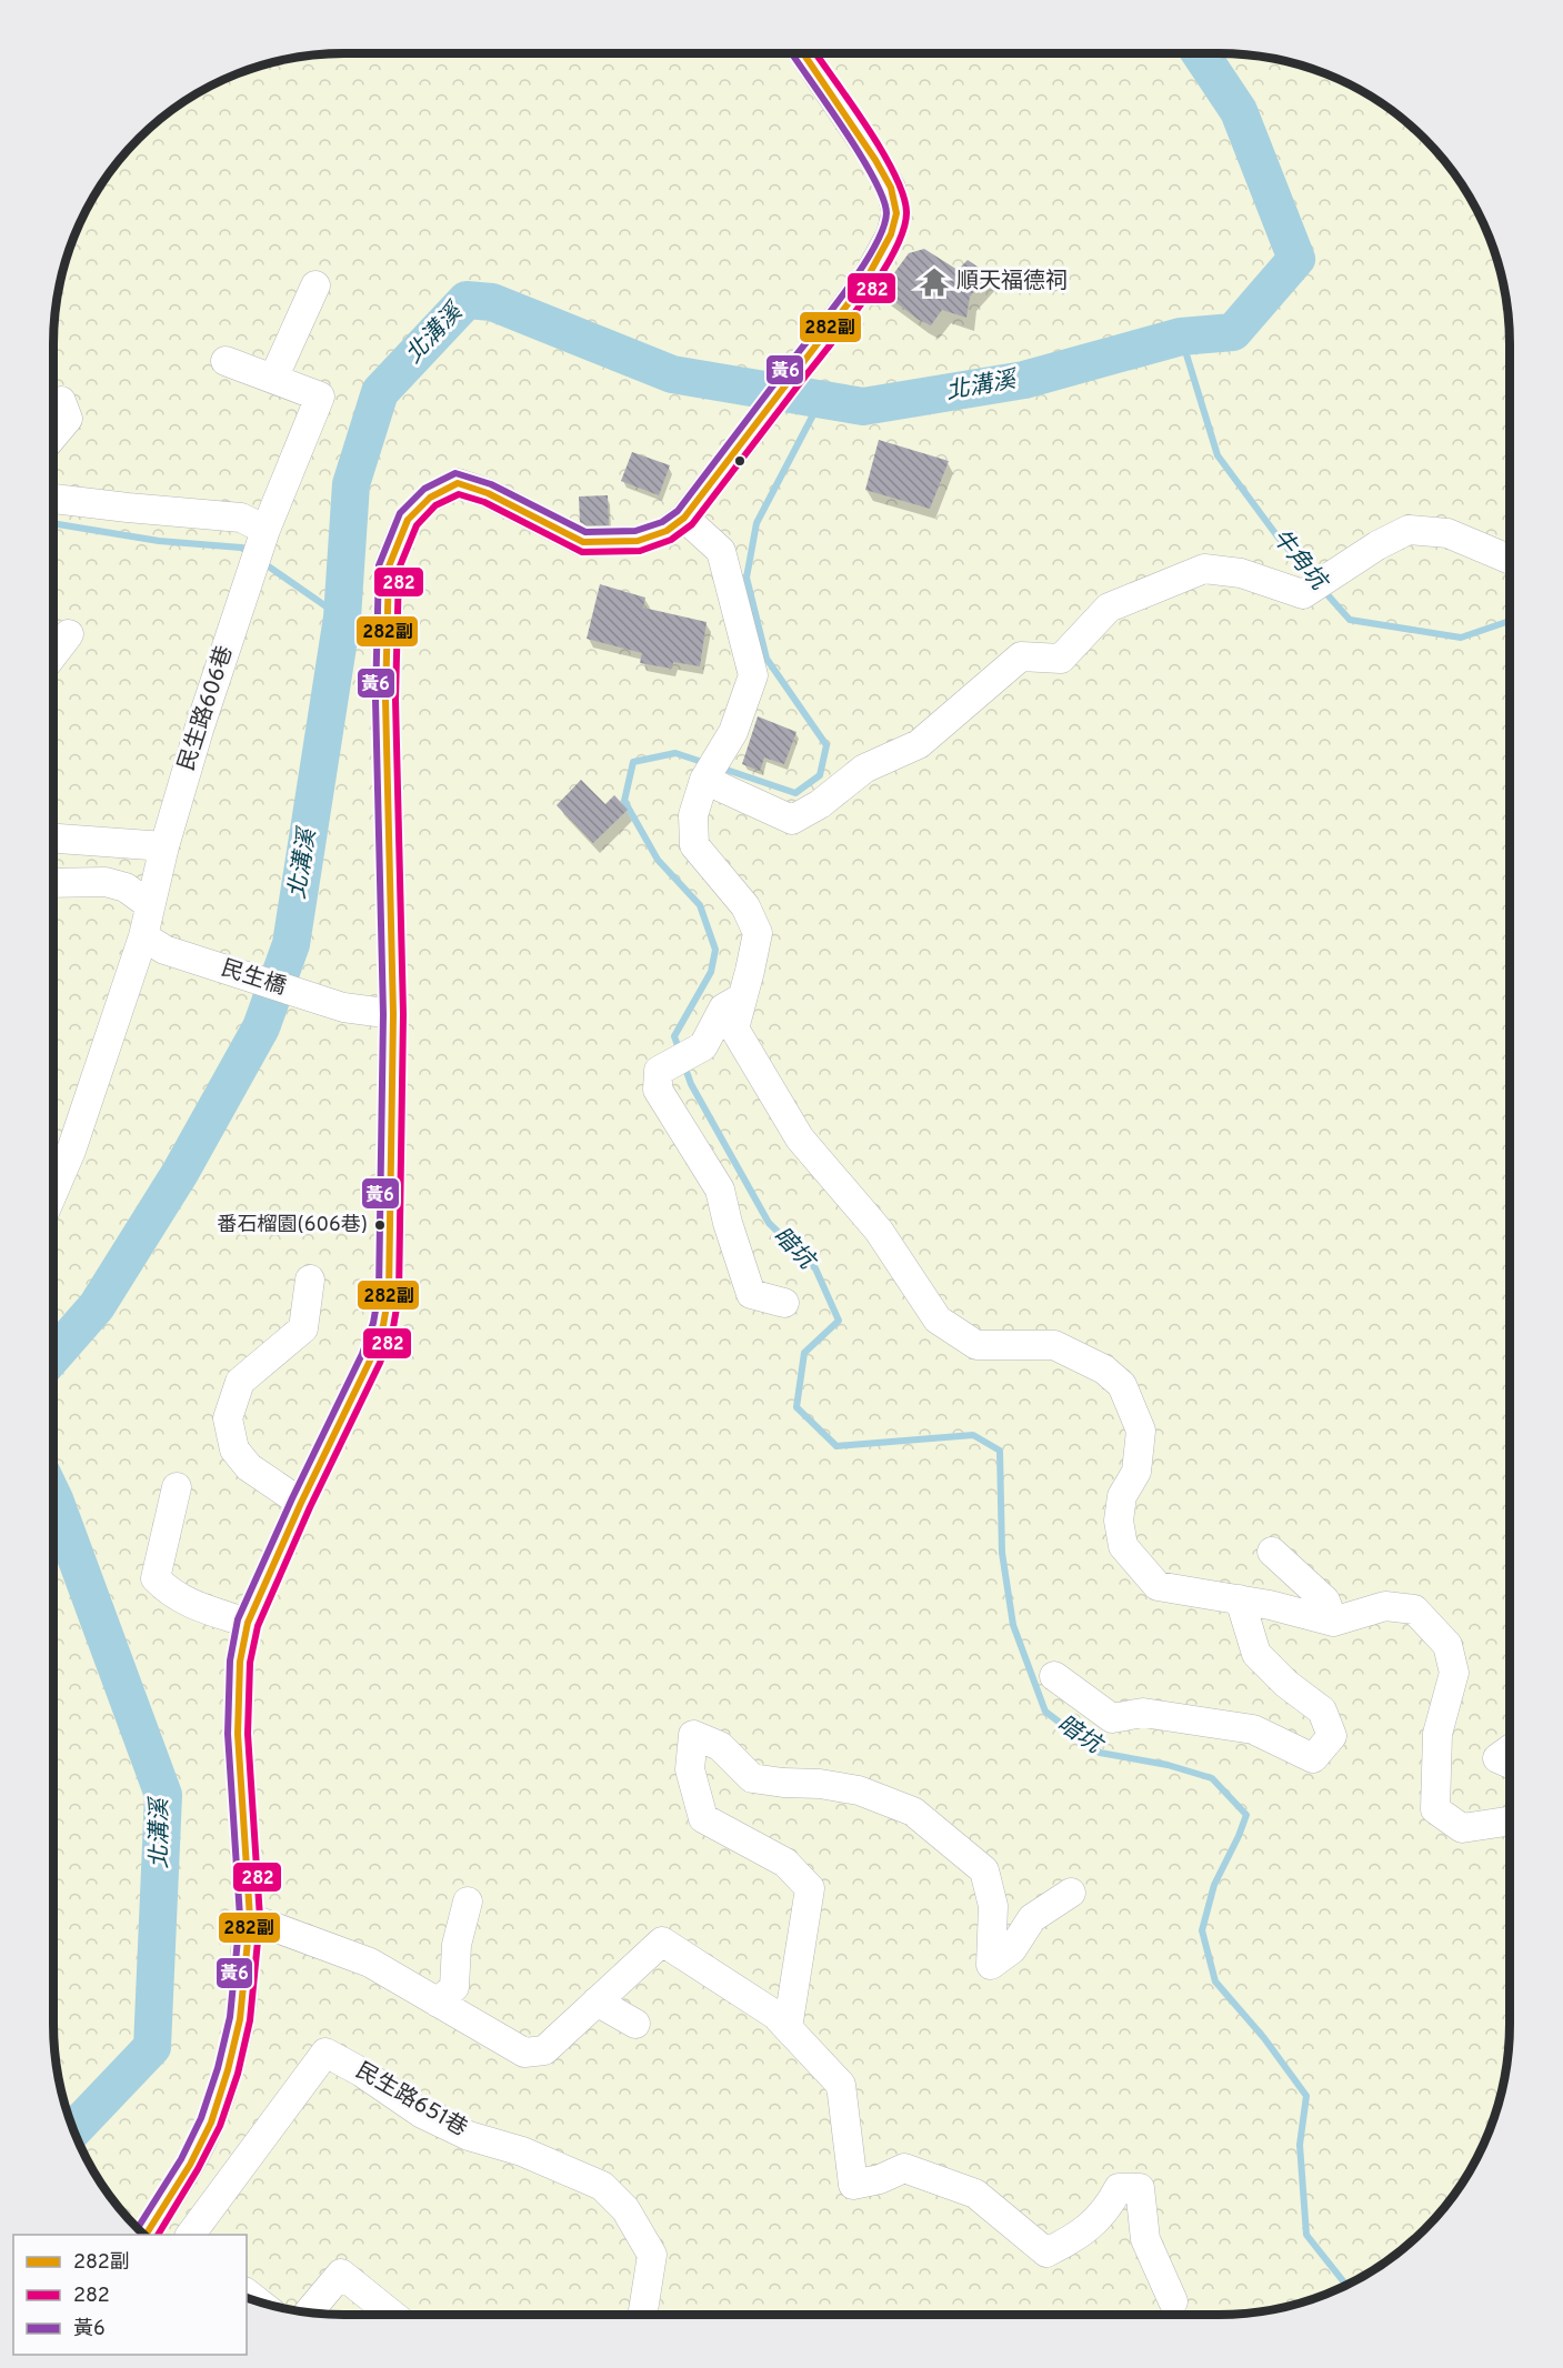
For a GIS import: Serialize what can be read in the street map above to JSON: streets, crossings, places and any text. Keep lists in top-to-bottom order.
{
  "streets": {
    "street": ["民生路606巷", "民生橋", "民生路651巷"]
  },
  "crossings": [
    ["民生路606巷", "民生橋"]
  ],
  "water": ["北溝溪", "牛角坑", "暗坑"],
  "places": {
    "temple": ["順天福德祠"],
    "other": ["番石榴園(606巷)"]
  },
  "lines": ["transit line 282副", "transit line 282", "transit line 黃6"],
  "legend": ["282副", "282", "黃6"]
}
